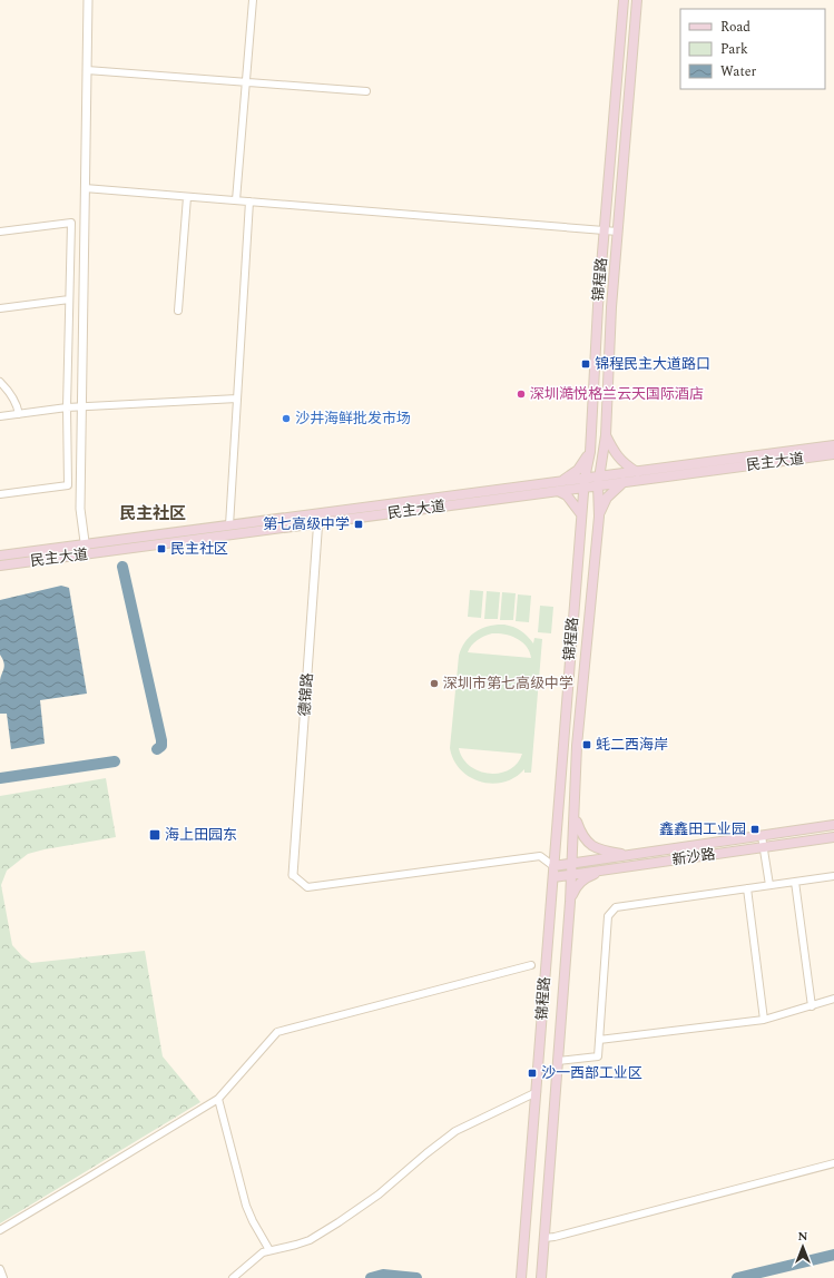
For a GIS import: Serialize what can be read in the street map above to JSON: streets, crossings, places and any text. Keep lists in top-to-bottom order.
{
  "streets": {
    "main road": ["锦程路", "民主大道", "新沙路"],
    "street": ["德锦路"]
  },
  "crossings": [
    ["锦程路", "民主大道"],
    ["锦程路", "新沙路"],
    ["民主大道", "德锦路"]
  ],
  "districts": ["民主社区"],
  "places": {
    "transit": [
      "锦程民主大道路口",
      "第七高级中学",
      "民主社区",
      "蚝二西海岸",
      "鑫鑫田工业园",
      "海上田园东",
      "沙一西部工业区"
    ],
    "other": ["深圳澔悦格兰云天国际酒店", "沙井海鲜批发市场", "深圳市第七高级中学"]
  },
  "legend": ["Road", "Park", "Water"],
  "north": "top"
}
